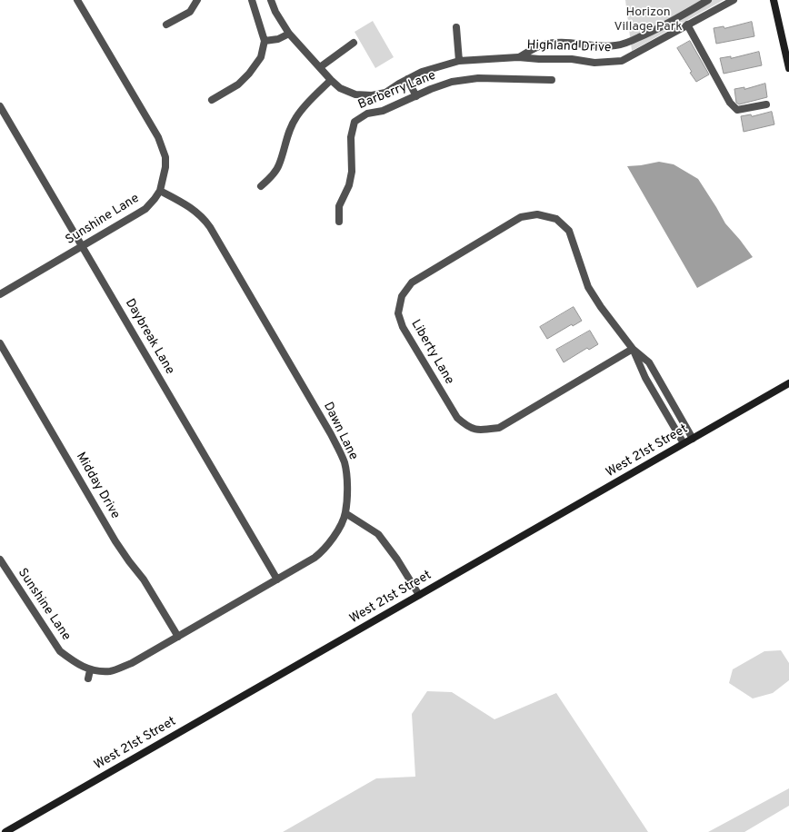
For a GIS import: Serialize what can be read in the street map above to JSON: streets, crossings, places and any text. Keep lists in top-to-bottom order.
{
  "streets": {
    "street": [
      "Highland Drive",
      "Barberry Lane",
      "Sunshine Lane",
      "Daybreak Lane",
      "Liberty Lane",
      "Dawn Lane",
      "West 21st Street",
      "Midday Drive"
    ]
  },
  "crossings": [
    ["Sunshine Lane", "Daybreak Lane"],
    ["Sunshine Lane", "Dawn Lane"],
    ["Daybreak Lane", "Dawn Lane"],
    ["Liberty Lane", "West 21st Street"],
    ["Dawn Lane", "Midday Drive"]
  ],
  "parks": ["Horizon Village Park"]
}
